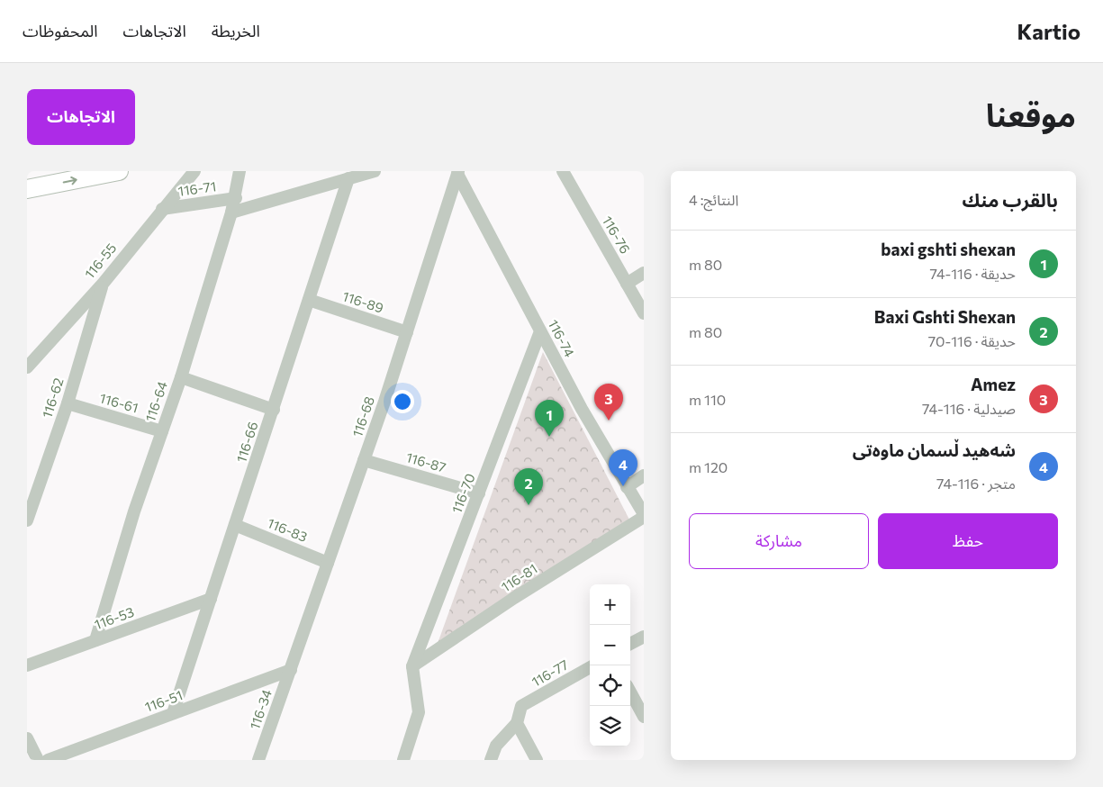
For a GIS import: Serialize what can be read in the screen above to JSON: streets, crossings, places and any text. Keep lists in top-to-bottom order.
{
  "streets": {
    "street": [
      "116-71",
      "116-76",
      "116-55",
      "116-89",
      "116-74",
      "116-62",
      "116-64",
      "116-61",
      "116-68",
      "116-66",
      "116-87",
      "116-70",
      "116-83",
      "116-81",
      "116-53",
      "116-77",
      "116-51",
      "116-34"
    ]
  },
  "crossings": [
    ["116-71", "116-55"],
    ["116-71", "116-64"],
    ["116-55", "116-62"],
    ["116-89", "116-68"],
    ["116-89", "116-66"],
    ["116-74", "116-68"],
    ["116-74", "116-70"],
    ["116-74", "116-81"],
    ["116-62", "116-61"],
    ["116-64", "116-61"],
    ["116-64", "116-53"],
    ["116-68", "116-87"],
    ["116-68", "116-83"],
    ["116-68", "116-51"],
    ["116-68", "116-34"],
    ["116-66", "116-83"],
    ["116-66", "116-53"],
    ["116-66", "116-51"],
    ["116-87", "116-70"],
    ["116-70", "116-81"],
    ["116-51", "116-34"]
  ],
  "page": {
    "header": "Kartio",
    "nav": ["الخريطة", "الاتجاهات", "المحفوظات"],
    "title": "موقعنا",
    "buttons": [
      "الاتجاهات",
      ["حفظ", "مشاركة"]
    ],
    "heading": ["بالقرب منك", "النتائج: 4"],
    "list": [
      {
        "mark": "1",
        "name": "baxi gshti shexan",
        "note": "حديقة · 116-74",
        "value": "80 m"
      },
      {
        "mark": "2",
        "name": "Baxi Gshti Shexan",
        "note": "حديقة · 116-70",
        "value": "80 m"
      },
      {
        "mark": "3",
        "name": "Amez",
        "note": "صيدلية · 116-74",
        "value": "110 m"
      },
      {
        "mark": "4",
        "name": "شەھید ڵسمان ماوەتی",
        "note": "متجر · 116-74",
        "value": "120 m"
      }
    ],
    "pins": [
      "3",
      "1",
      "4",
      "2"
    ],
    "map_buttons": ["+", "−"]
  }
}
